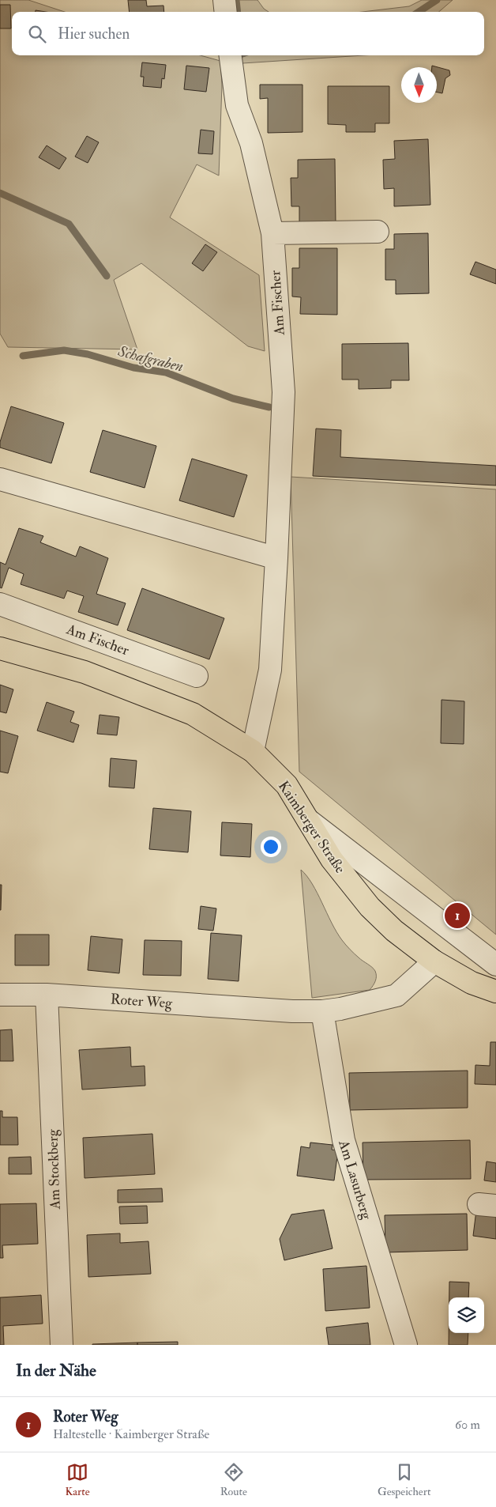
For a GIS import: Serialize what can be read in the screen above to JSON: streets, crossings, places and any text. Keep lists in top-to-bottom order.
{
  "streets": {
    "main road": ["Kaimberger Straße"],
    "street": [
      "Am Fischer",
      "Roter Weg",
      "Am Stockberg",
      "Am Lasurberg"
    ]
  },
  "crossings": [
    ["Am Fischer", "Kaimberger Straße"],
    ["Kaimberger Straße", "Roter Weg"],
    ["Roter Weg", "Am Stockberg"],
    ["Roter Weg", "Am Lasurberg"]
  ],
  "water": ["Schafgraben"],
  "north": "bottom",
  "page": {
    "search": "Hier suchen",
    "pins": "1",
    "heading": "In der Nähe",
    "list": [
      {
        "mark": "1",
        "name": "Roter Weg",
        "note": "Haltestelle · Kaimberger Straße",
        "value": "60 m"
      }
    ],
    "nav": ["Karte", "Route", "Gespeichert"]
  }
}
